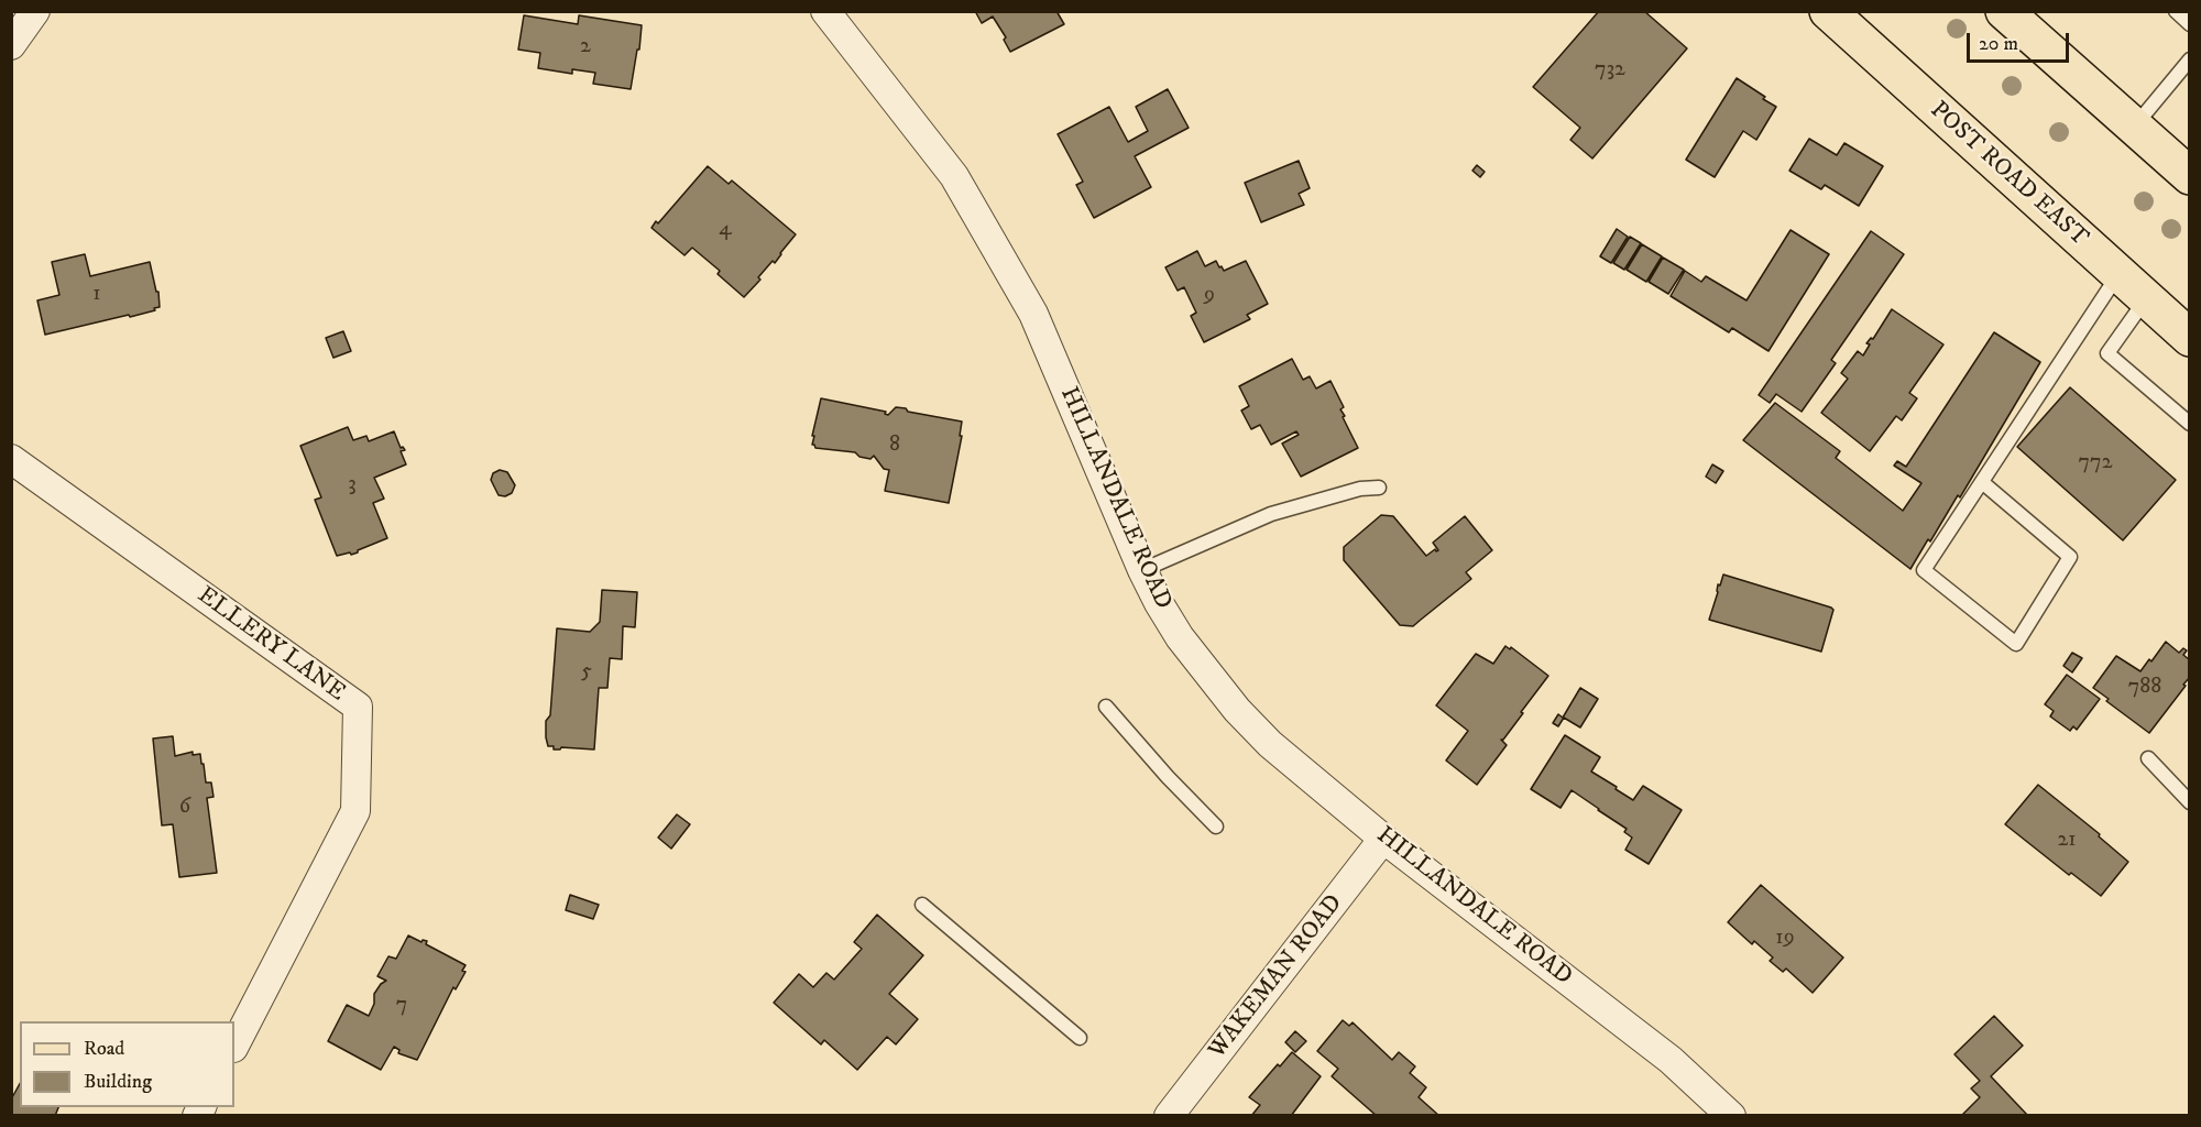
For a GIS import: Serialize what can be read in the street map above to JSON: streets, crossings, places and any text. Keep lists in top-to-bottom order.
{
  "streets": {
    "main road": ["POST ROAD EAST"],
    "street": ["HILLANDALE ROAD", "ELLERY LANE", "WAKEMAN ROAD"]
  },
  "crossings": [
    ["HILLANDALE ROAD", "WAKEMAN ROAD"]
  ],
  "house_numbers": [
    "2",
    "732",
    "4",
    "1",
    "9",
    "8",
    "772",
    "3",
    "5",
    "788",
    "6",
    "21",
    "19",
    "7"
  ],
  "legend": ["Road", "Building"],
  "scale_bar": "20 m"
}
